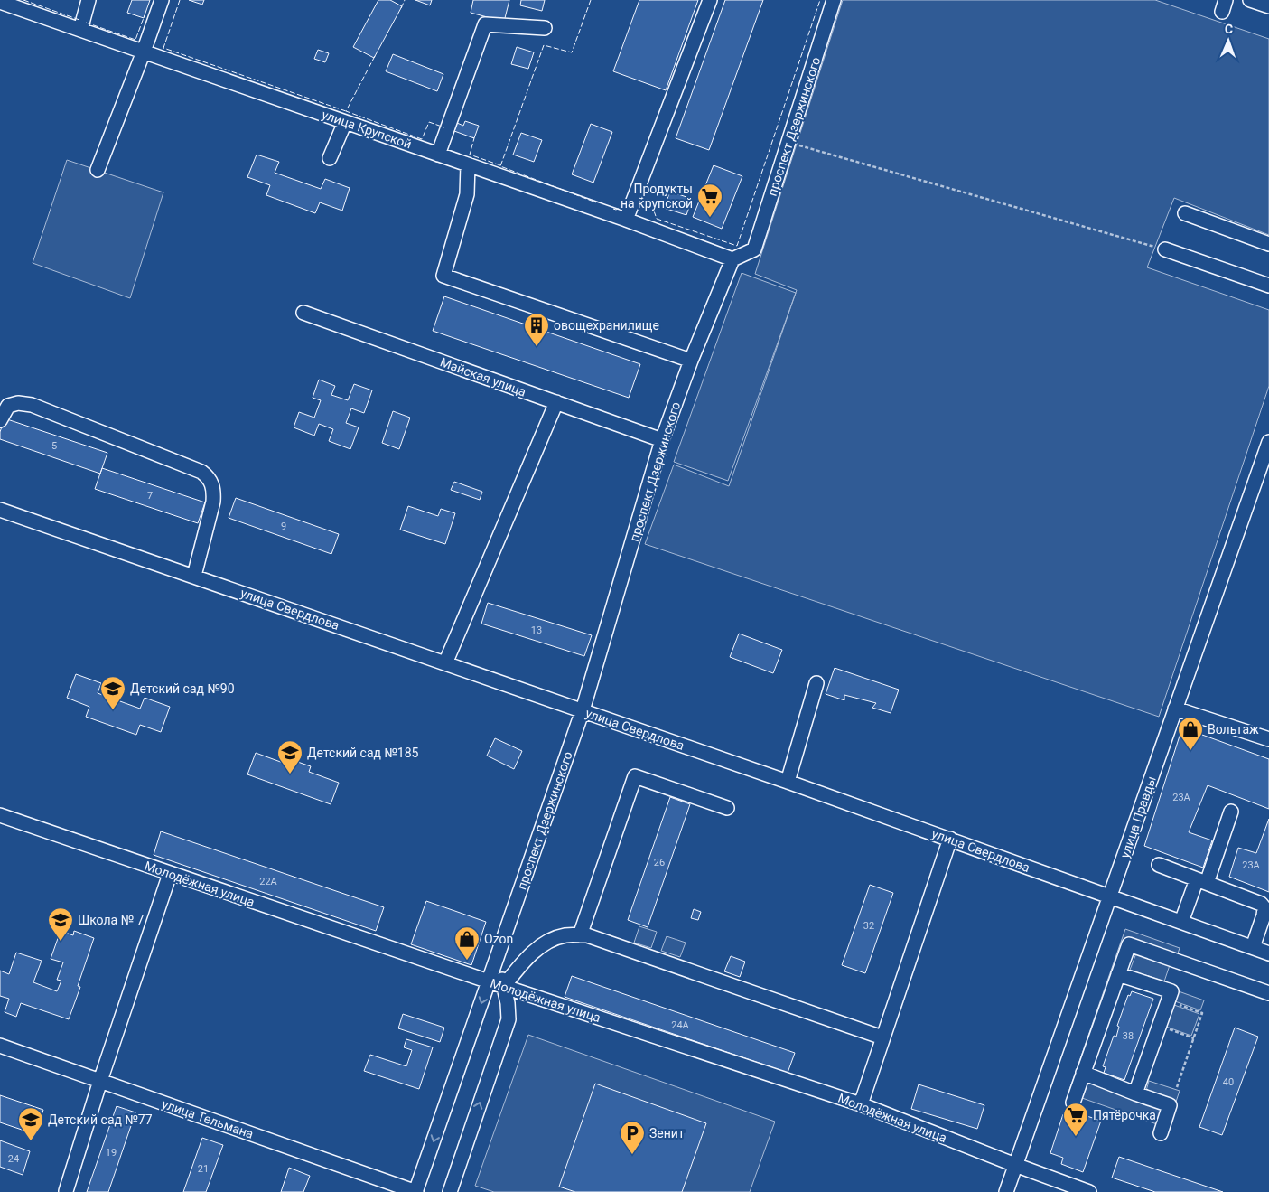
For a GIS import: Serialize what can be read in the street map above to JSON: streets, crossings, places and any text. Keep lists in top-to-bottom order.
{
  "streets": {
    "street": [
      "проспект Дзержинского",
      "улица Крупской",
      "Майская улица",
      "улица Свердлова",
      "улица Правды",
      "Молодёжная улица",
      "улица Тельмана"
    ]
  },
  "crossings": [
    ["проспект Дзержинского", "улица Крупской"],
    ["проспект Дзержинского", "Майская улица"],
    ["проспект Дзержинского", "улица Свердлова"],
    ["проспект Дзержинского", "Молодёжная улица"],
    ["проспект Дзержинского", "улица Тельмана"],
    ["улица Свердлова", "улица Правды"],
    ["улица Правды", "Молодёжная улица"]
  ],
  "places": {
    "supermarket": ["Продукты на крупской", "Пятёрочка"],
    "building": ["овощехранилище"],
    "school or university": [
      "Детский сад №90",
      "Детский сад №185",
      "Школа № 7",
      "Детский сад №77"
    ],
    "shop": ["Вольтаж", "Ozon"],
    "parking": ["Зенит"]
  },
  "house_numbers": [
    "5",
    "7",
    "9",
    "13",
    "23А",
    "26",
    "23А",
    "22А",
    "32",
    "24А",
    "38",
    "40",
    "19",
    "24",
    "21"
  ],
  "north": "top"
}
